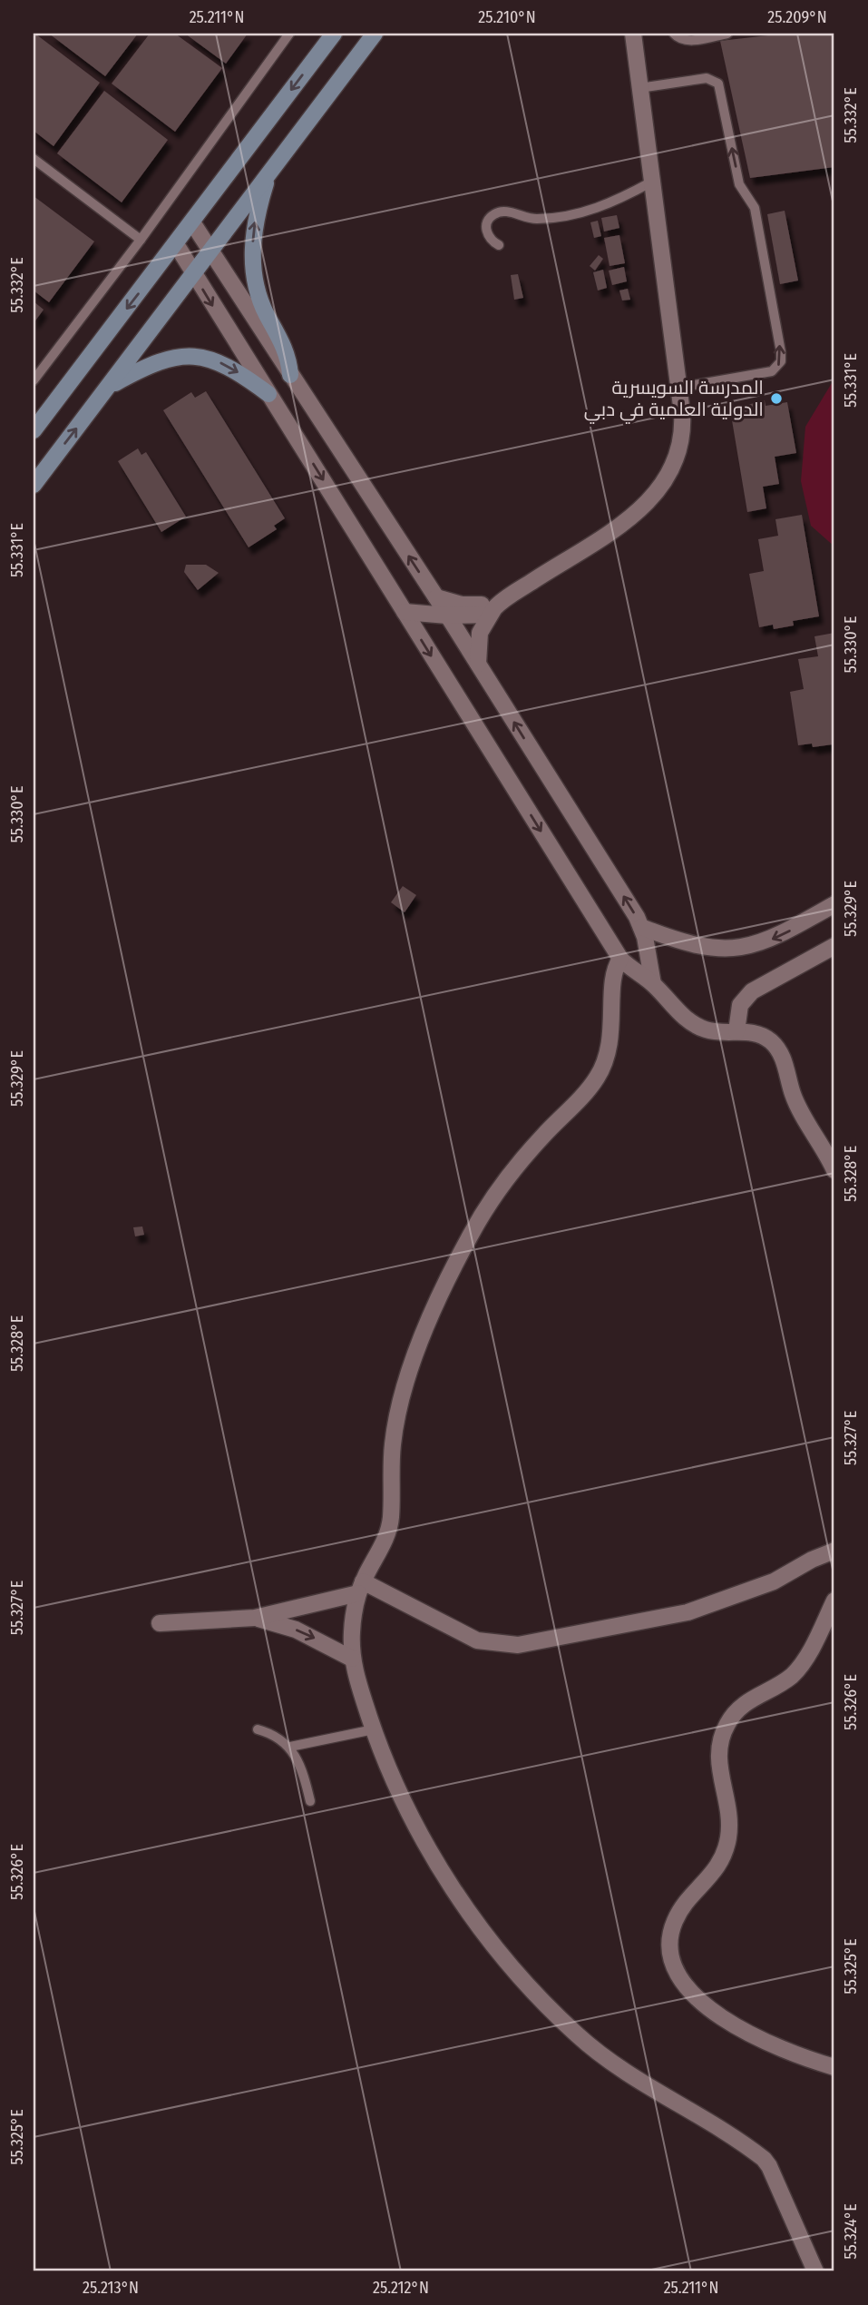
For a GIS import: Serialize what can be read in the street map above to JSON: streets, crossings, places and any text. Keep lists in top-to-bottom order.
{
  "places": ["المدرسة السويسرية الدولية العلمية في دبي"],
  "coordinates": [
    "25.211°N",
    "25.210°N",
    "25.209°N",
    "55.332°E",
    "55.331°E",
    "55.330°E",
    "55.329°E",
    "55.328°E",
    "55.327°E",
    "55.326°E",
    "55.325°E",
    "55.324°E",
    "25.213°N",
    "25.212°N"
  ]
}
